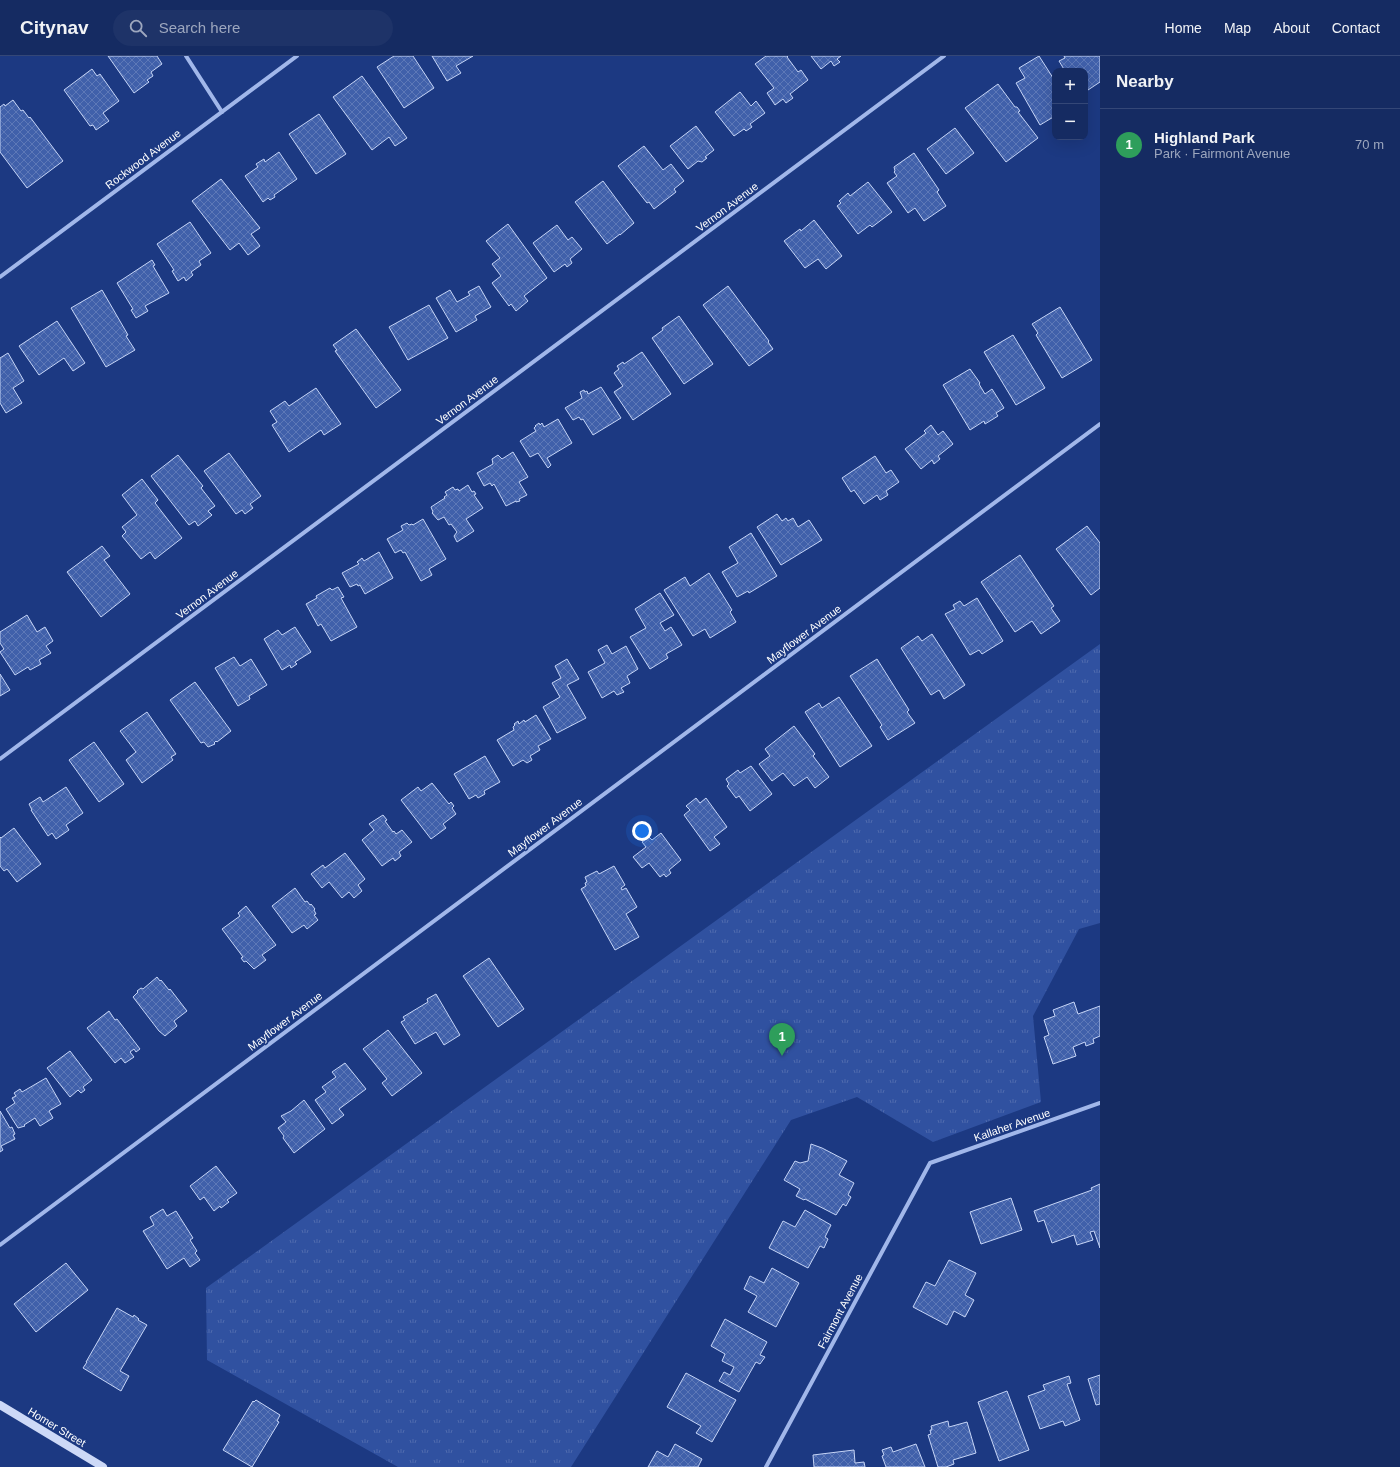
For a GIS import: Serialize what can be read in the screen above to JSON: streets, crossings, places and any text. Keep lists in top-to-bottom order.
{
  "streets": {
    "street": [
      "Rockwood Avenue",
      "Vernon Avenue",
      "Mayflower Avenue",
      "Kallaher Avenue",
      "Fairmont Avenue",
      "Homer Street"
    ]
  },
  "crossings": [
    ["Kallaher Avenue", "Fairmont Avenue"]
  ],
  "page": {
    "header": "Citynav",
    "search": "Search here",
    "nav": [
      "Home",
      "Map",
      "About",
      "Contact"
    ],
    "heading": "Nearby",
    "map_buttons": ["+", "−"],
    "list": [
      {
        "mark": "1",
        "name": "Highland Park",
        "note": "Park · Fairmont Avenue",
        "value": "70 m"
      }
    ],
    "pins": "1"
  }
}
